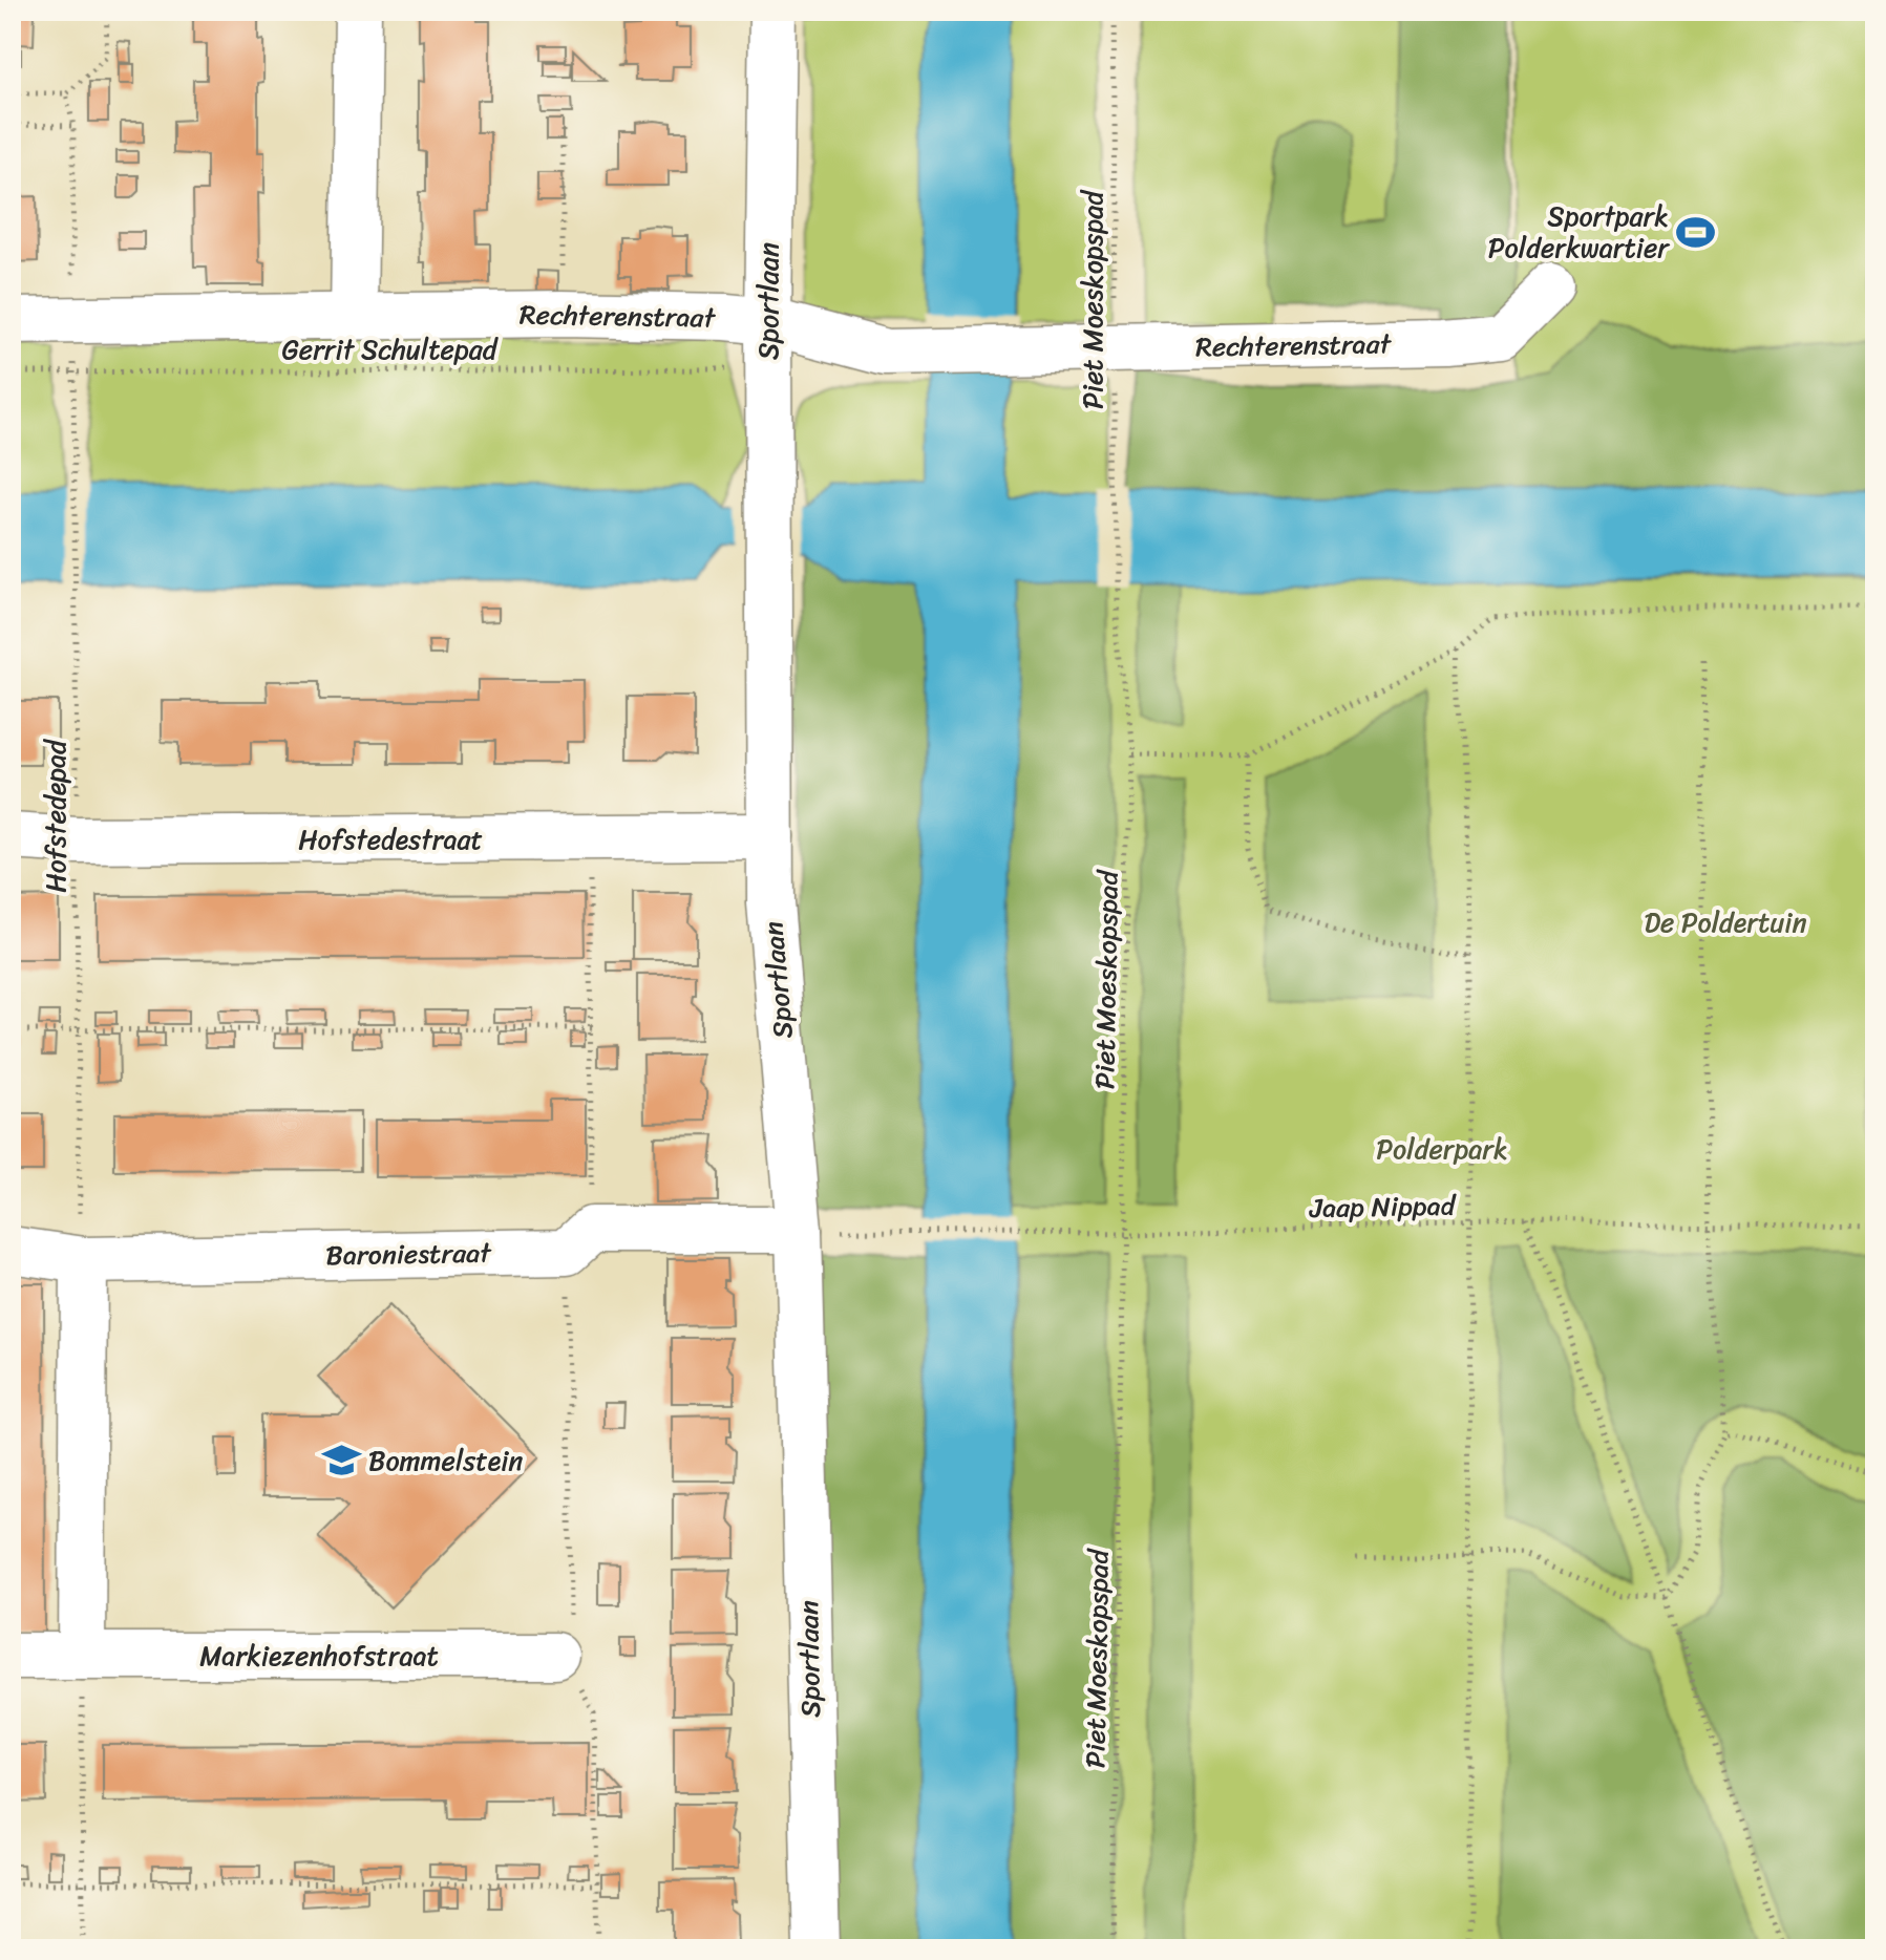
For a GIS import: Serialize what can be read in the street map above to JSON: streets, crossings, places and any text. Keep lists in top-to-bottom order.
{
  "streets": {
    "street": [
      "Sportlaan",
      "Rechterenstraat",
      "Hofstedestraat",
      "Baroniestraat",
      "Markiezenhofstraat"
    ],
    "path": [
      "Piet Moeskopspad",
      "Gerrit Schultepad",
      "Hofstedepad",
      "Jaap Nippad"
    ]
  },
  "crossings": [
    ["Piet Moeskopspad", "Rechterenstraat"],
    ["Piet Moeskopspad", "Jaap Nippad"],
    ["Sportlaan", "Rechterenstraat"],
    ["Sportlaan", "Gerrit Schultepad"],
    ["Sportlaan", "Hofstedestraat"],
    ["Sportlaan", "Baroniestraat"],
    ["Rechterenstraat", "Hofstedepad"],
    ["Gerrit Schultepad", "Hofstedepad"],
    ["Hofstedepad", "Hofstedestraat"],
    ["Hofstedepad", "Baroniestraat"]
  ],
  "parks": ["De Poldertuin", "Polderpark"],
  "places": {
    "sports": ["Sportpark Polderkwartier"],
    "school or university": ["Bommelstein"]
  }
}
